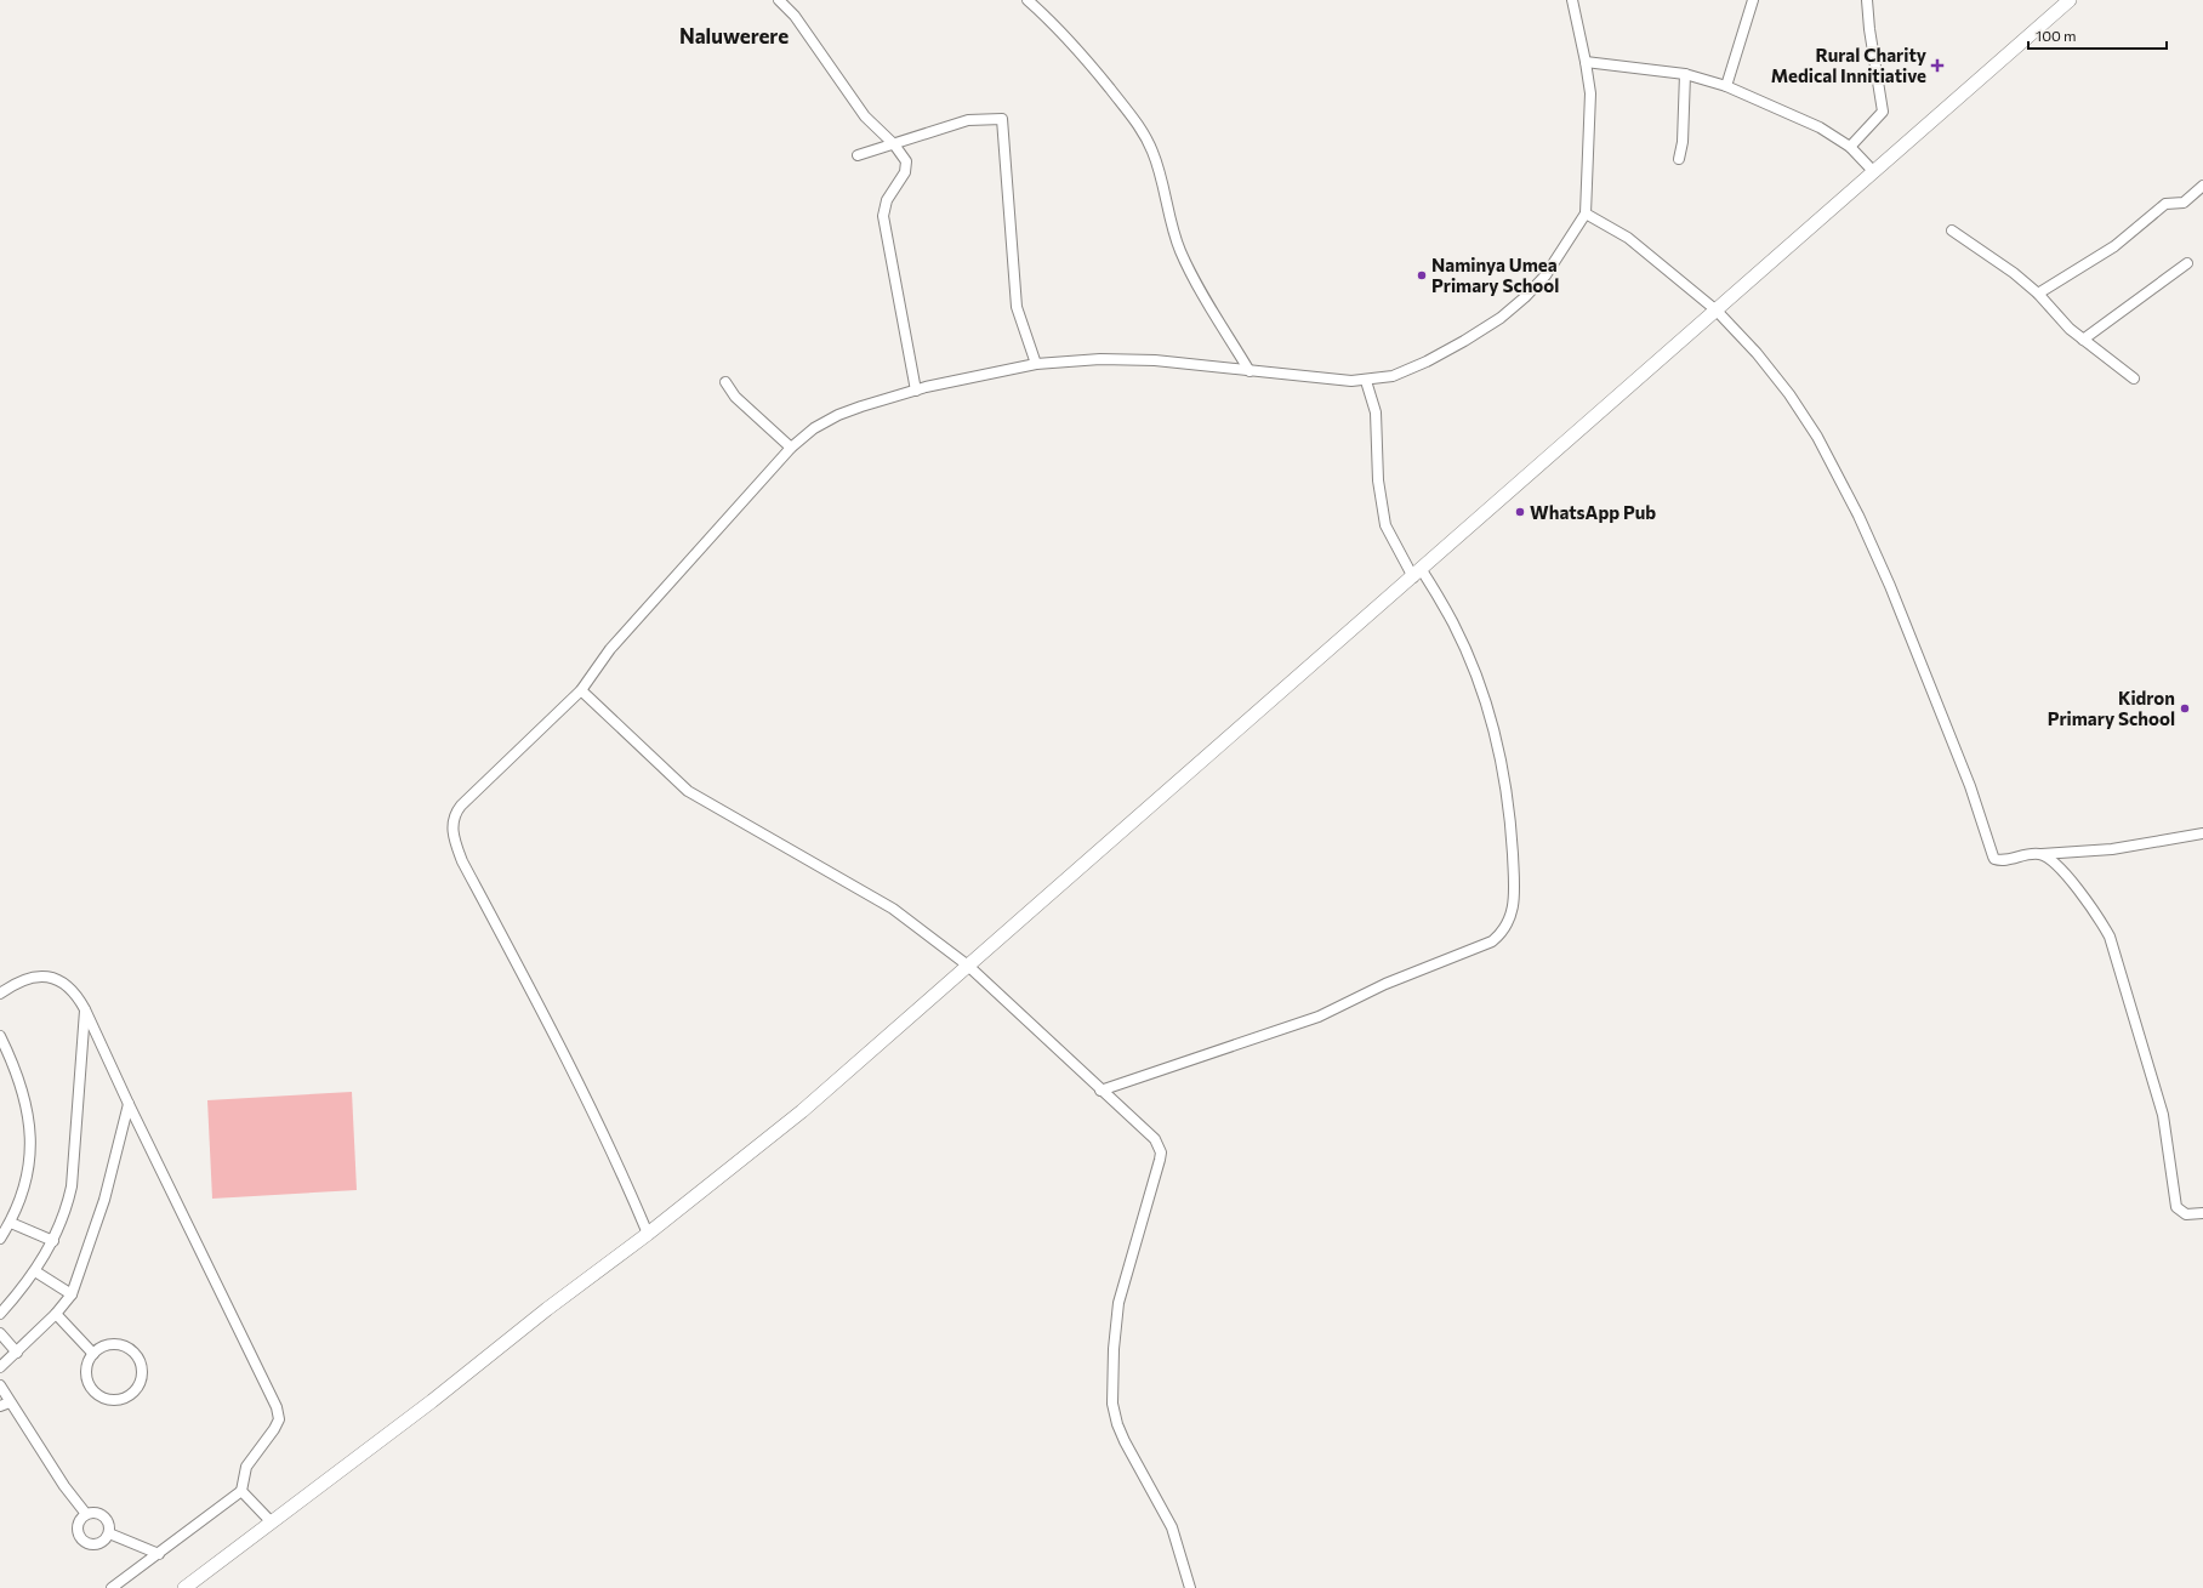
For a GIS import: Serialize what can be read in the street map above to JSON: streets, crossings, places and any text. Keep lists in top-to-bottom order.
{
  "districts": ["Naluwerere"],
  "places": {
    "health": ["Rural Charity Medical Innitiative"],
    "other": ["Naminya Umea Primary School", "WhatsApp Pub", "Kidron Primary School"]
  },
  "scale_bar": "100 m"
}
